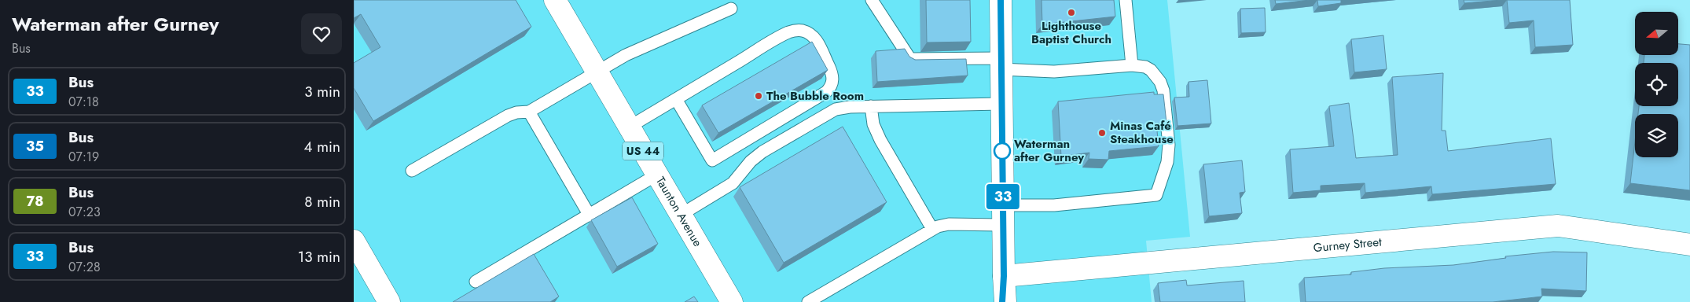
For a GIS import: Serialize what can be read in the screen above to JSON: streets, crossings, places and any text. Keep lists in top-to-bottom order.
{
  "streets": {
    "main road": ["US 44", "Taunton Avenue", "Gurney Street"]
  },
  "places": [
    "Lighthouse Baptist Church",
    "The Bubble Room",
    "Minas Café Steakhouse",
    "Waterman after Gurney"
  ],
  "lines": ["bus line 33"],
  "north": "left",
  "page": {
    "heading": ["Waterman after Gurney", "Bus"],
    "on_map": "33",
    "list": [
      {
        "mark": "33",
        "name": "Bus",
        "note": "07:18",
        "value": "3 min"
      },
      {
        "mark": "35",
        "name": "Bus",
        "note": "07:19",
        "value": "4 min"
      },
      {
        "mark": "78",
        "name": "Bus",
        "note": "07:23",
        "value": "8 min"
      },
      {
        "mark": "33",
        "name": "Bus",
        "note": "07:28",
        "value": "13 min"
      }
    ]
  }
}
